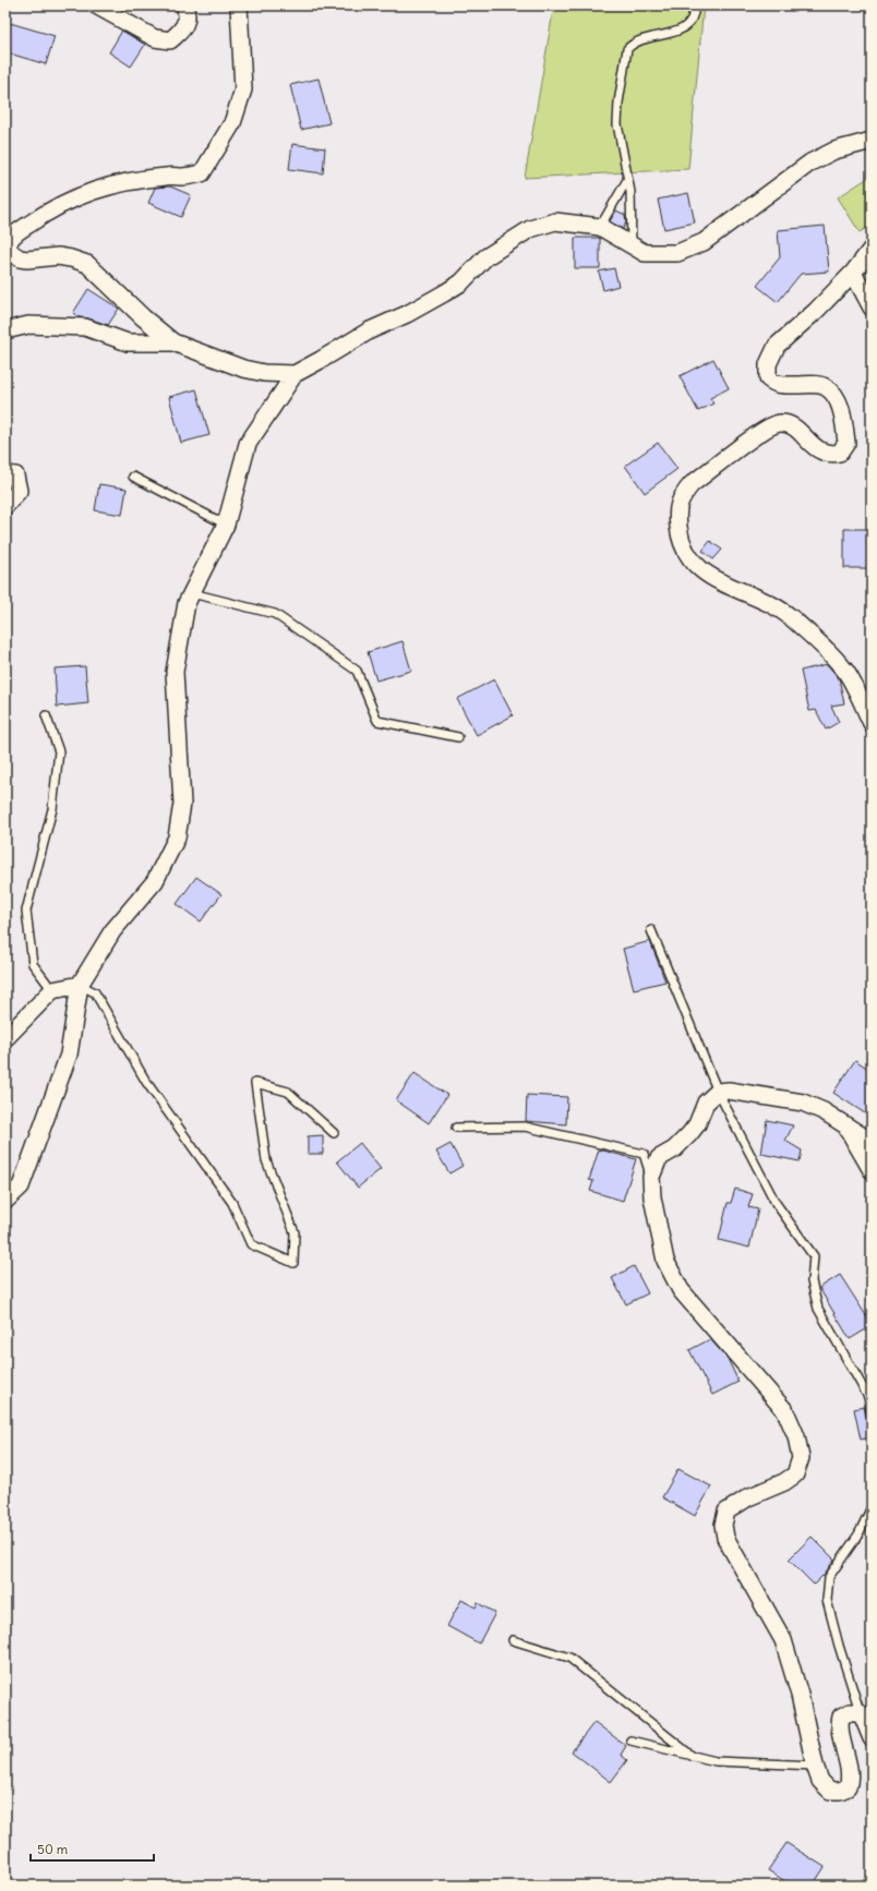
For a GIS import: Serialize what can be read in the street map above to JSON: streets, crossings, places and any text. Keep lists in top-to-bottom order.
{
  "scale_bar": "50 m"
}
